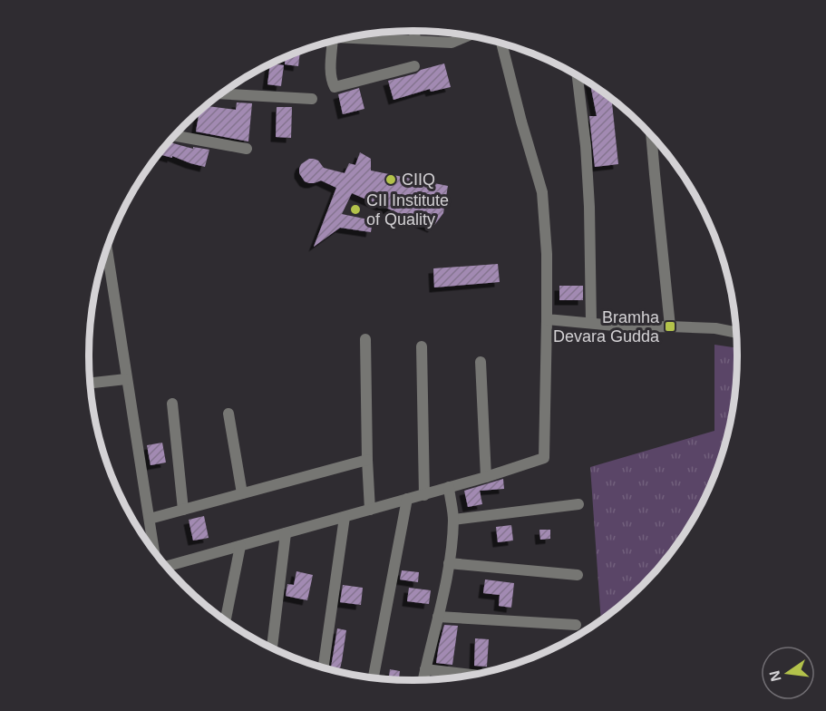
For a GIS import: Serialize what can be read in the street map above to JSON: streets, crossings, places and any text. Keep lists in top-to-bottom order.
{
  "places": {
    "other": ["CIIQ", "CII Institute of Quality"],
    "transit": ["Bramha Devara Gudda"]
  },
  "north": "left"
}
